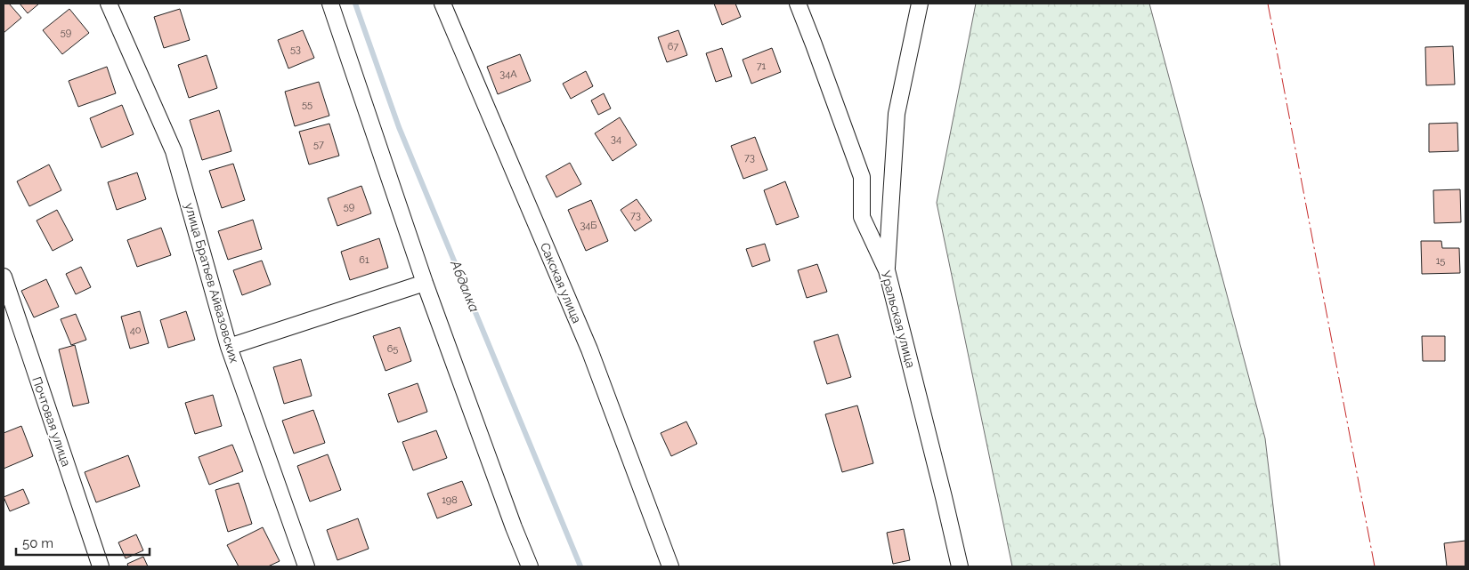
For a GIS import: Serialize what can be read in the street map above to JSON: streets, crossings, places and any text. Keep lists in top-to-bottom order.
{
  "streets": {
    "street": [
      "улица Братьев Айвазовских",
      "Сакская улица",
      "Уральская улица",
      "Почтовая улица"
    ]
  },
  "water": ["Абдалка"],
  "house_numbers": [
    "59",
    "67",
    "53",
    "71",
    "34А",
    "55",
    "34",
    "57",
    "73",
    "59",
    "73",
    "34Б",
    "61",
    "15",
    "40",
    "65",
    "198"
  ],
  "scale_bar": "50 m"
}
